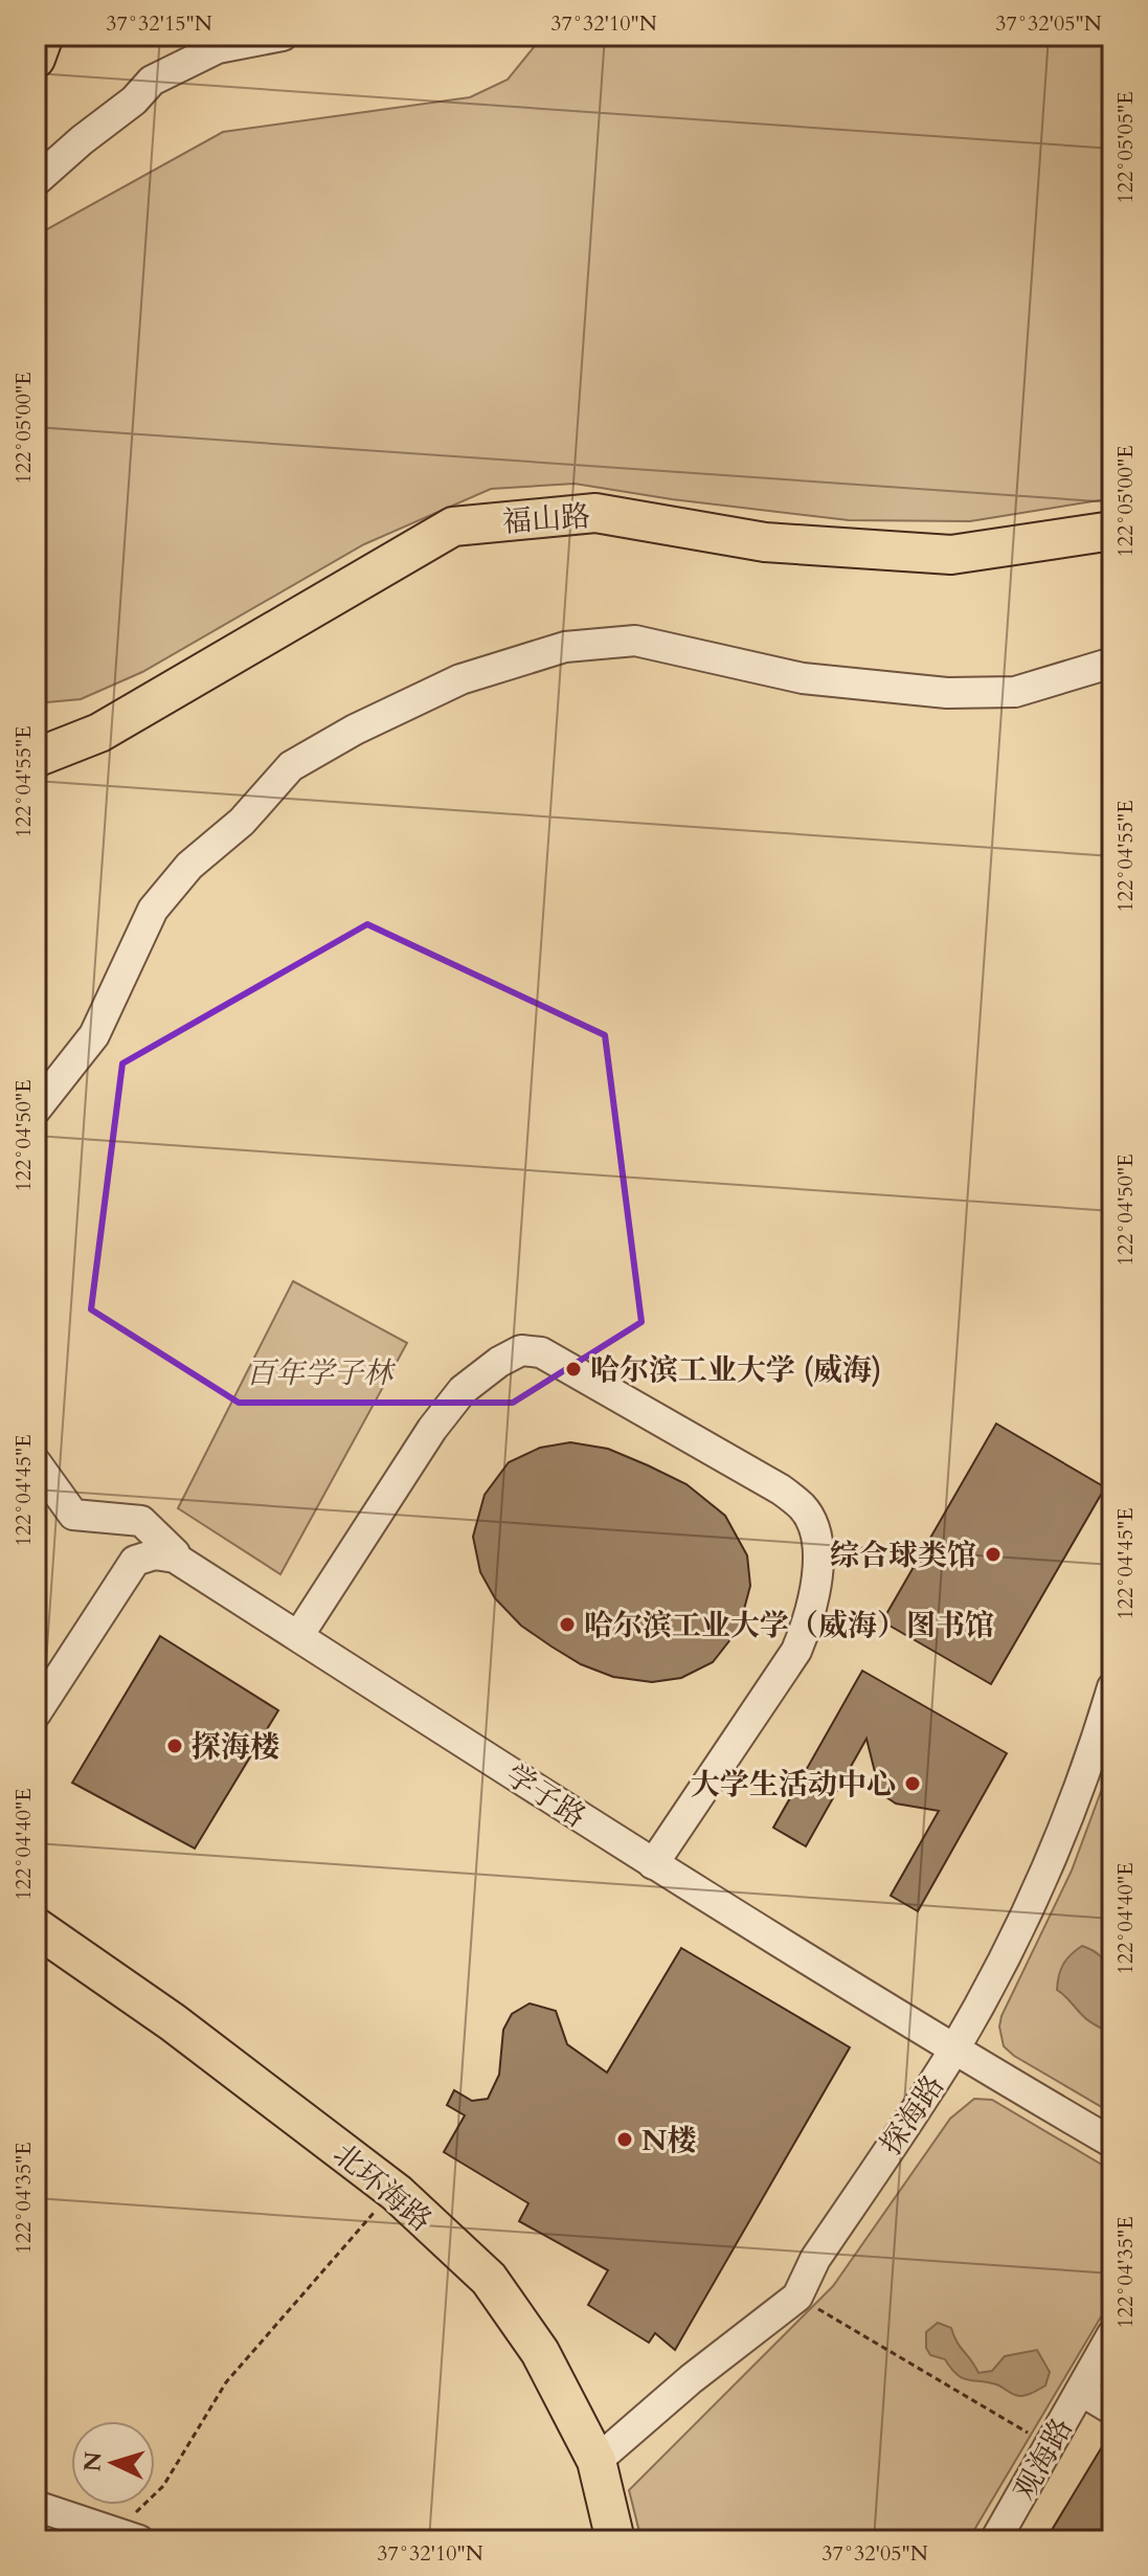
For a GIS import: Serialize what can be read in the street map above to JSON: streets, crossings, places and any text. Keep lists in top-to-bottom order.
{
  "streets": {
    "main road": ["福山路", "北环海路"],
    "street": ["学子路", "探海路", "观海路"]
  },
  "crossings": [
    ["学子路", "探海路"],
    ["探海路", "北环海路"]
  ],
  "parks": ["百年学子林"],
  "places": [
    "哈尔滨工业大学 (威海)",
    "综合球类馆",
    "哈尔滨工业大学（威海）图书馆",
    "探海楼",
    "大学生活动中心",
    "N楼"
  ],
  "north": "left",
  "coordinates": [
    "37°32'15\"N",
    "37°32'10\"N",
    "37°32'05\"N",
    "122°05'05\"E",
    "122°05'00\"E",
    "122°04'55\"E",
    "122°04'50\"E",
    "122°04'45\"E",
    "122°04'40\"E",
    "122°04'35\"E"
  ]
}
